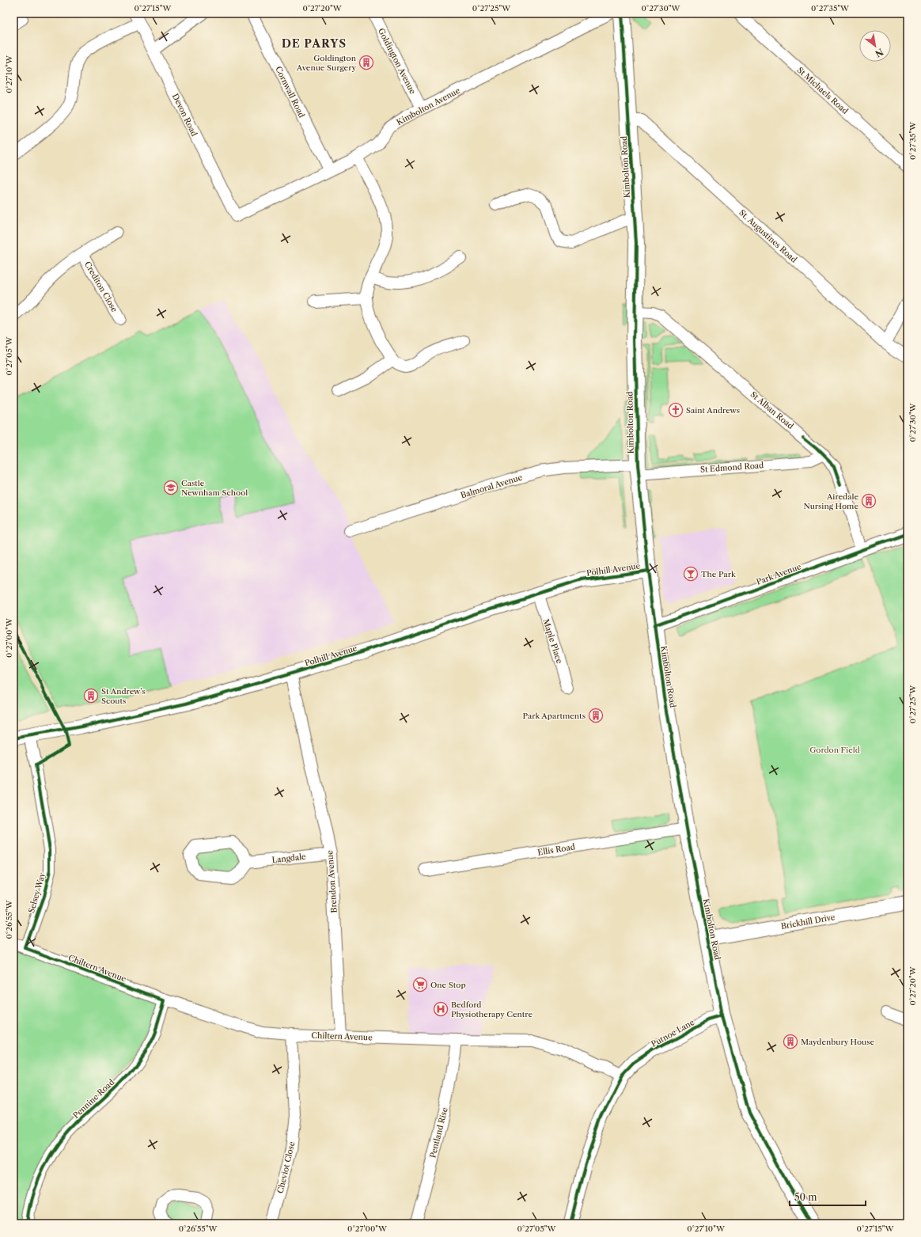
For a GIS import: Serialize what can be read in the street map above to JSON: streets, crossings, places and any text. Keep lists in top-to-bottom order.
{
  "streets": {
    "main road": ["Kimbolton Road"],
    "street": [
      "Goldington Avenue",
      "St Michaels Road",
      "Cornwall Road",
      "Kimbolton Avenue",
      "Devon Road",
      "St. Augustines Road",
      "Crediton Close",
      "St Alban Road",
      "St Edmond Road",
      "Balmoral Avenue",
      "Polhill Avenue",
      "Park Avenue",
      "Maple Place",
      "Ellis Road",
      "Langdale",
      "Brendon Avenue",
      "Selsey Way",
      "Brickhill Drive",
      "Chiltern Avenue",
      "Putnoe Lane",
      "Pennine Road",
      "Pentland Rise",
      "Cheviot Close"
    ]
  },
  "crossings": [
    ["Goldington Avenue", "Kimbolton Avenue"],
    ["Cornwall Road", "Kimbolton Avenue"],
    ["Kimbolton Avenue", "Devon Road"],
    ["Kimbolton Road", "St. Augustines Road"],
    ["Kimbolton Road", "St Alban Road"],
    ["Kimbolton Road", "St Edmond Road"],
    ["Kimbolton Road", "Balmoral Avenue"],
    ["Kimbolton Road", "Polhill Avenue"],
    ["Kimbolton Road", "Park Avenue"],
    ["Kimbolton Road", "Ellis Road"],
    ["Kimbolton Road", "Brickhill Drive"],
    ["Kimbolton Road", "Putnoe Lane"],
    ["St Alban Road", "St Edmond Road"],
    ["St Alban Road", "Park Avenue"],
    ["St Edmond Road", "Balmoral Avenue"],
    ["Polhill Avenue", "Maple Place"],
    ["Polhill Avenue", "Brendon Avenue"],
    ["Polhill Avenue", "Selsey Way"],
    ["Langdale", "Brendon Avenue"],
    ["Brendon Avenue", "Chiltern Avenue"],
    ["Selsey Way", "Chiltern Avenue"],
    ["Chiltern Avenue", "Putnoe Lane"],
    ["Chiltern Avenue", "Pennine Road"],
    ["Chiltern Avenue", "Pentland Rise"],
    ["Chiltern Avenue", "Cheviot Close"]
  ],
  "districts": ["DE PARYS"],
  "parks": ["Gordon Field"],
  "places": {
    "building": [
      "Goldington Avenue Surgery",
      "Airedale Nursing Home",
      "St Andrew's Scouts",
      "Park Apartments",
      "Maydenbury House"
    ],
    "church": ["Saint Andrews"],
    "school or university": ["Castle Newnham School"],
    "bar": ["The Park"],
    "supermarket": ["One Stop"],
    "hospital": ["Bedford Physiotherapy Centre"]
  },
  "scale_bar": "50 m",
  "north": "bottom right",
  "coordinates": [
    "0°27'15\"W",
    "0°27'20\"W",
    "0°27'25\"W",
    "0°27'30\"W",
    "0°27'35\"W",
    "0°27'10\"W",
    "0°27'05\"W",
    "0°27'00\"W",
    "0°26'55\"W"
  ]
}
